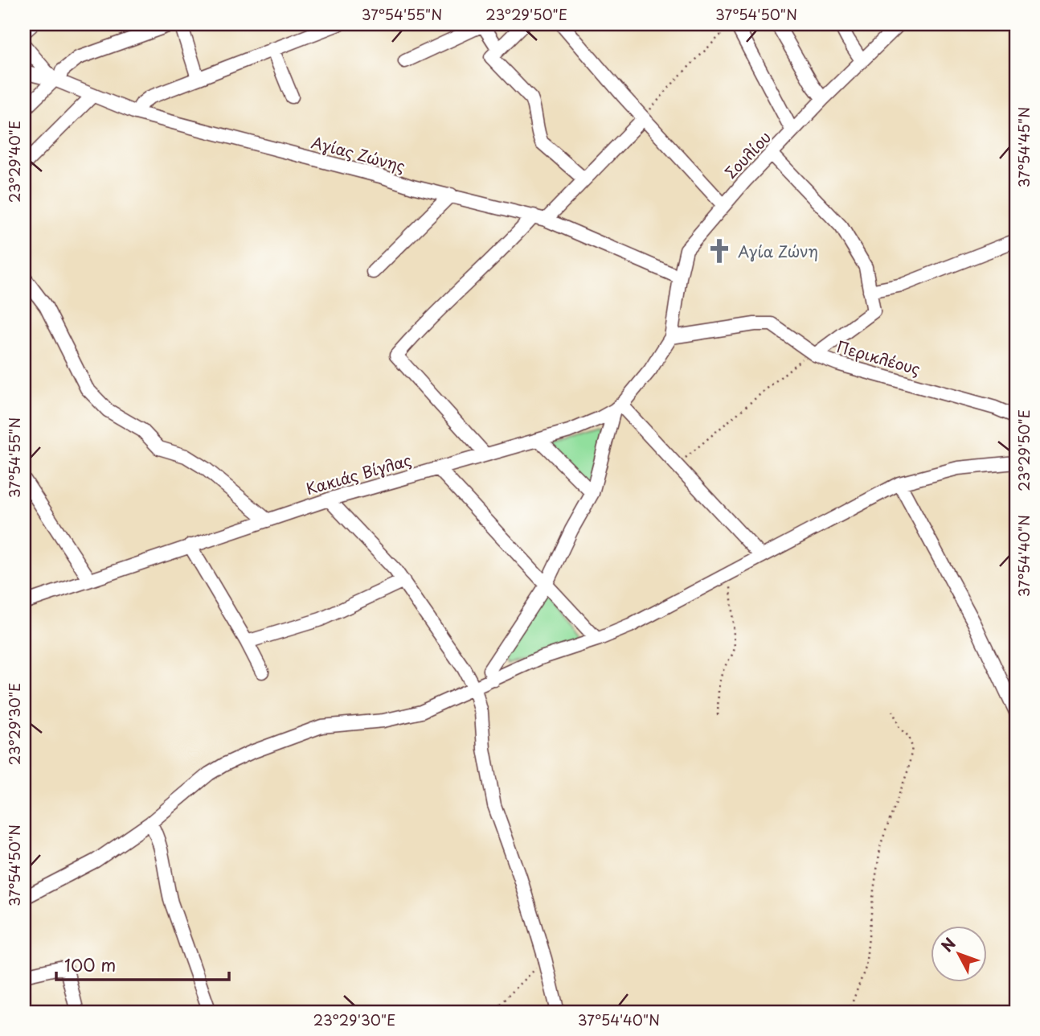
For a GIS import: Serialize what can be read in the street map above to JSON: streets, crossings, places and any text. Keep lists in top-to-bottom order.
{
  "streets": {
    "street": [
      "Αγίας Ζώνης",
      "Σουλίου",
      "Περικλέους",
      "Κακιάς Βίγλας"
    ]
  },
  "crossings": [
    ["Αγίας Ζώνης", "Σουλίου"],
    ["Σουλίου", "Περικλέους"],
    ["Σουλίου", "Κακιάς Βίγλας"],
    ["Περικλέους", "Κακιάς Βίγλας"]
  ],
  "places": {
    "church": ["Αγία Ζώνη"]
  },
  "scale_bar": "100 m",
  "north": "top left",
  "coordinates": [
    "37°54'55\"N",
    "23°29'50\"E",
    "37°54'50\"N",
    "37°54'45\"N",
    "23°29'40\"E",
    "37°54'40\"N",
    "23°29'30\"E"
  ]
}
